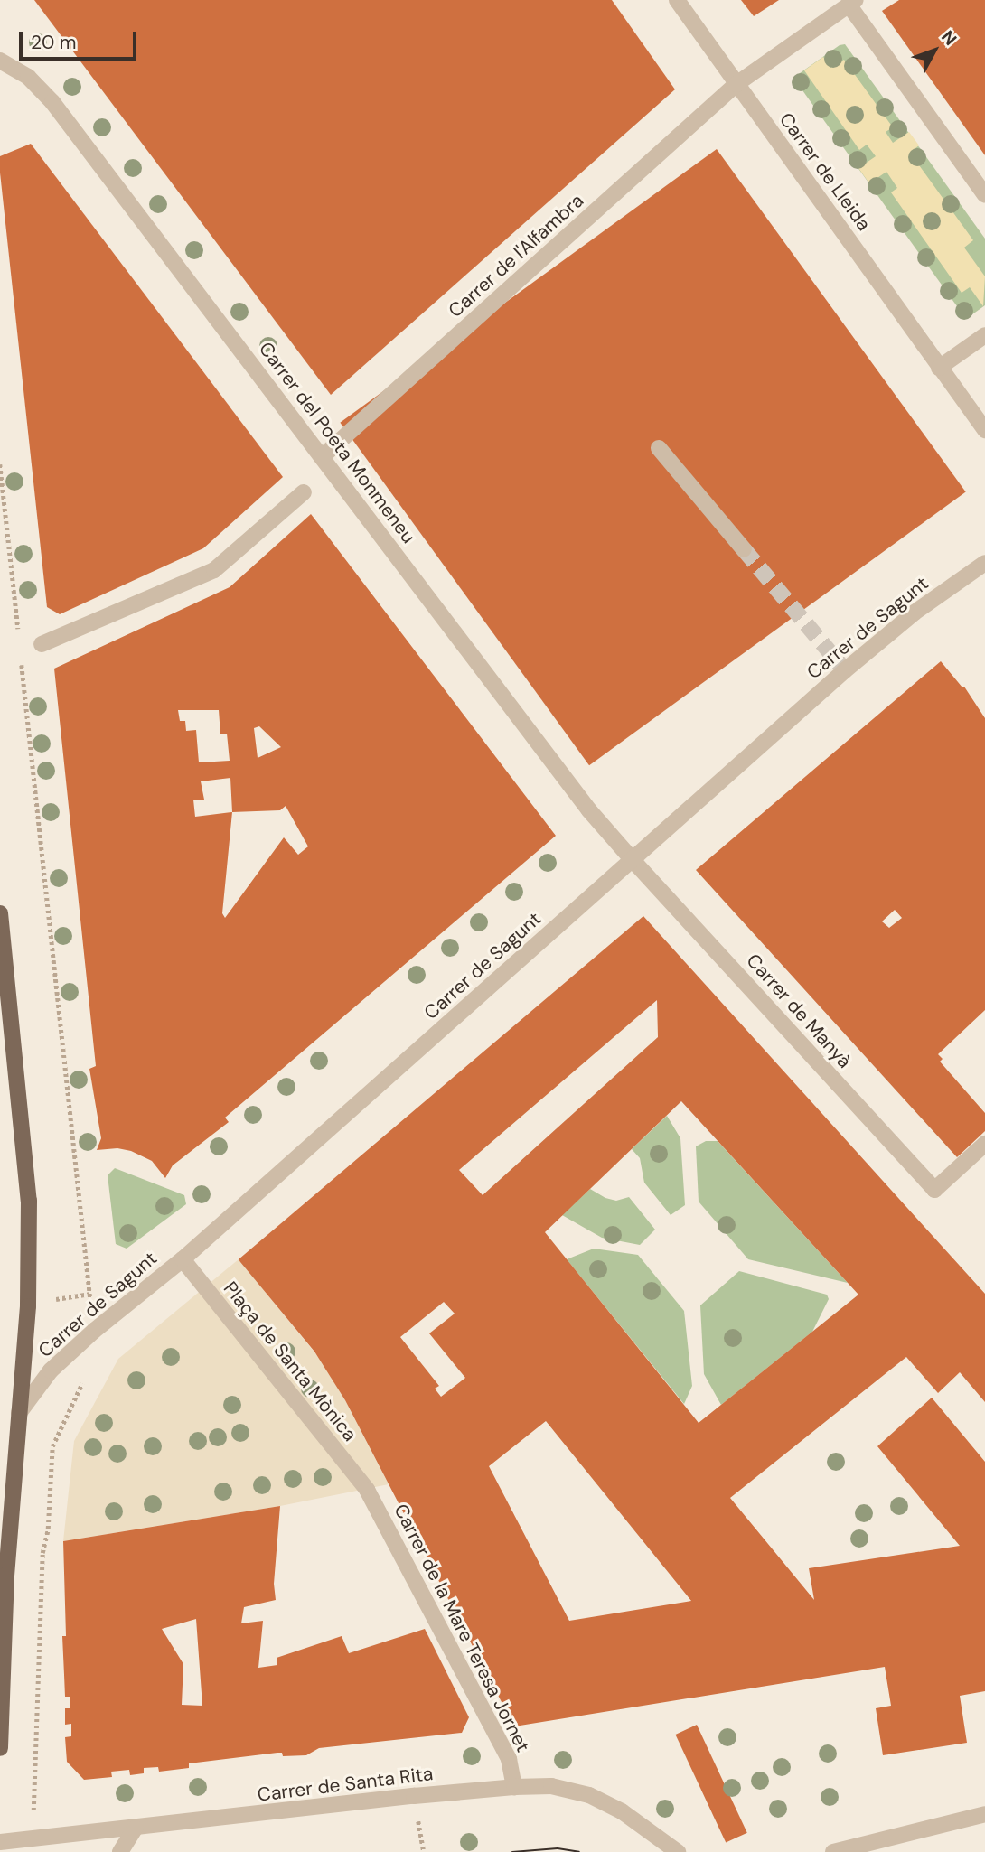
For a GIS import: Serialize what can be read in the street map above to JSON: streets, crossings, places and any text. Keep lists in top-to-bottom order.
{
  "streets": {
    "street": [
      "Carrer de Lleida",
      "Carrer de l'Alfambra",
      "Carrer del Poeta Monmeneu",
      "Carrer de Sagunt",
      "Carrer de Manyà",
      "Plaça de Santa Mònica",
      "Carrer de la Mare Teresa Jornet",
      "Carrer de Santa Rita"
    ]
  },
  "crossings": [
    ["Carrer de Lleida", "Carrer de l'Alfambra"],
    ["Carrer de l'Alfambra", "Carrer del Poeta Monmeneu"],
    ["Carrer del Poeta Monmeneu", "Carrer de Sagunt"],
    ["Carrer del Poeta Monmeneu", "Carrer de Manyà"],
    ["Carrer de Sagunt", "Carrer de Manyà"],
    ["Carrer de Sagunt", "Plaça de Santa Mònica"],
    ["Plaça de Santa Mònica", "Carrer de la Mare Teresa Jornet"],
    ["Carrer de la Mare Teresa Jornet", "Carrer de Santa Rita"]
  ],
  "scale_bar": "20 m",
  "north": "top right"
}
